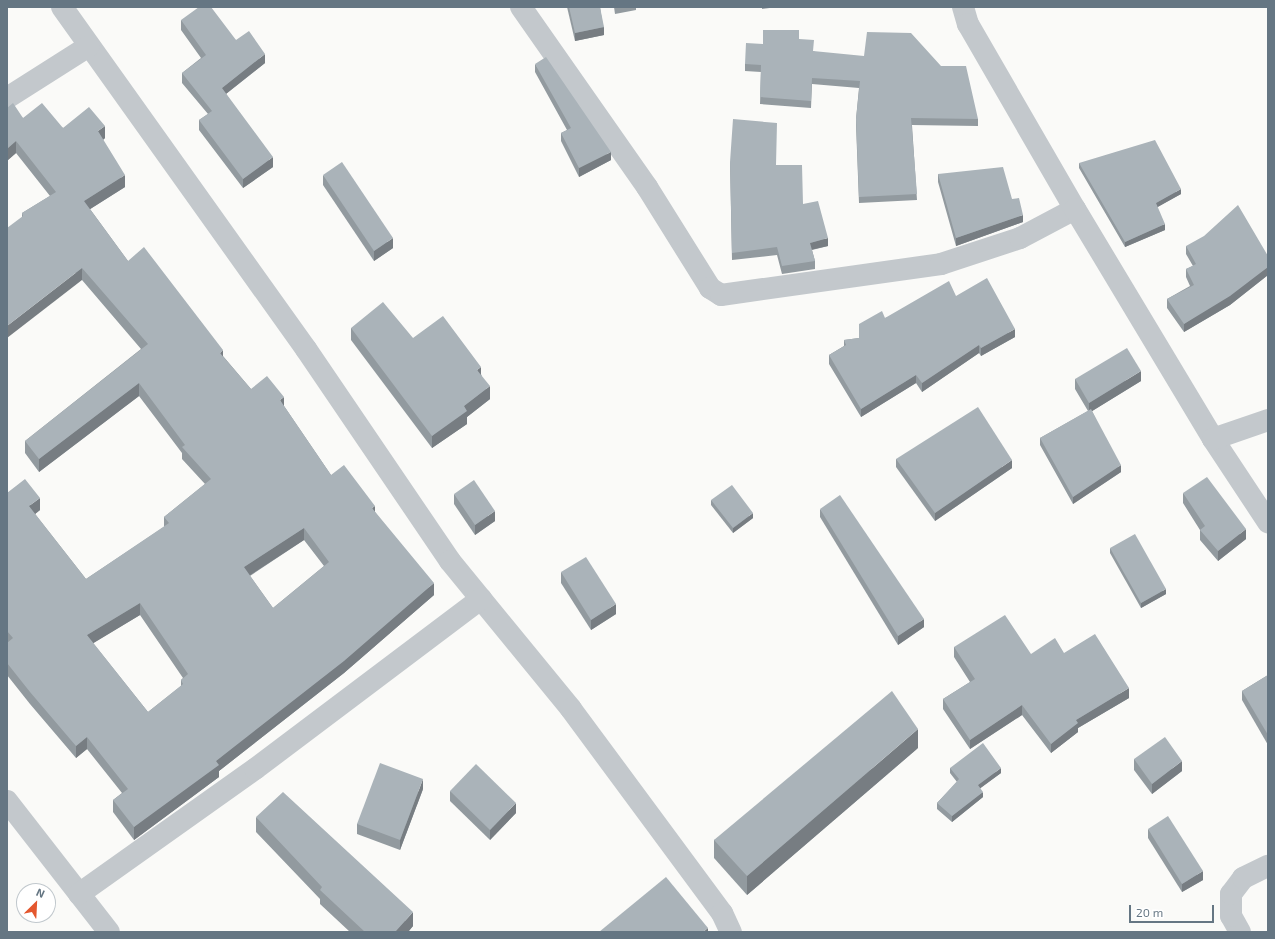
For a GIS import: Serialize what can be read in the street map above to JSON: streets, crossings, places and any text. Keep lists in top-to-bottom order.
{
  "scale_bar": "20 m",
  "north": "top right"
}
